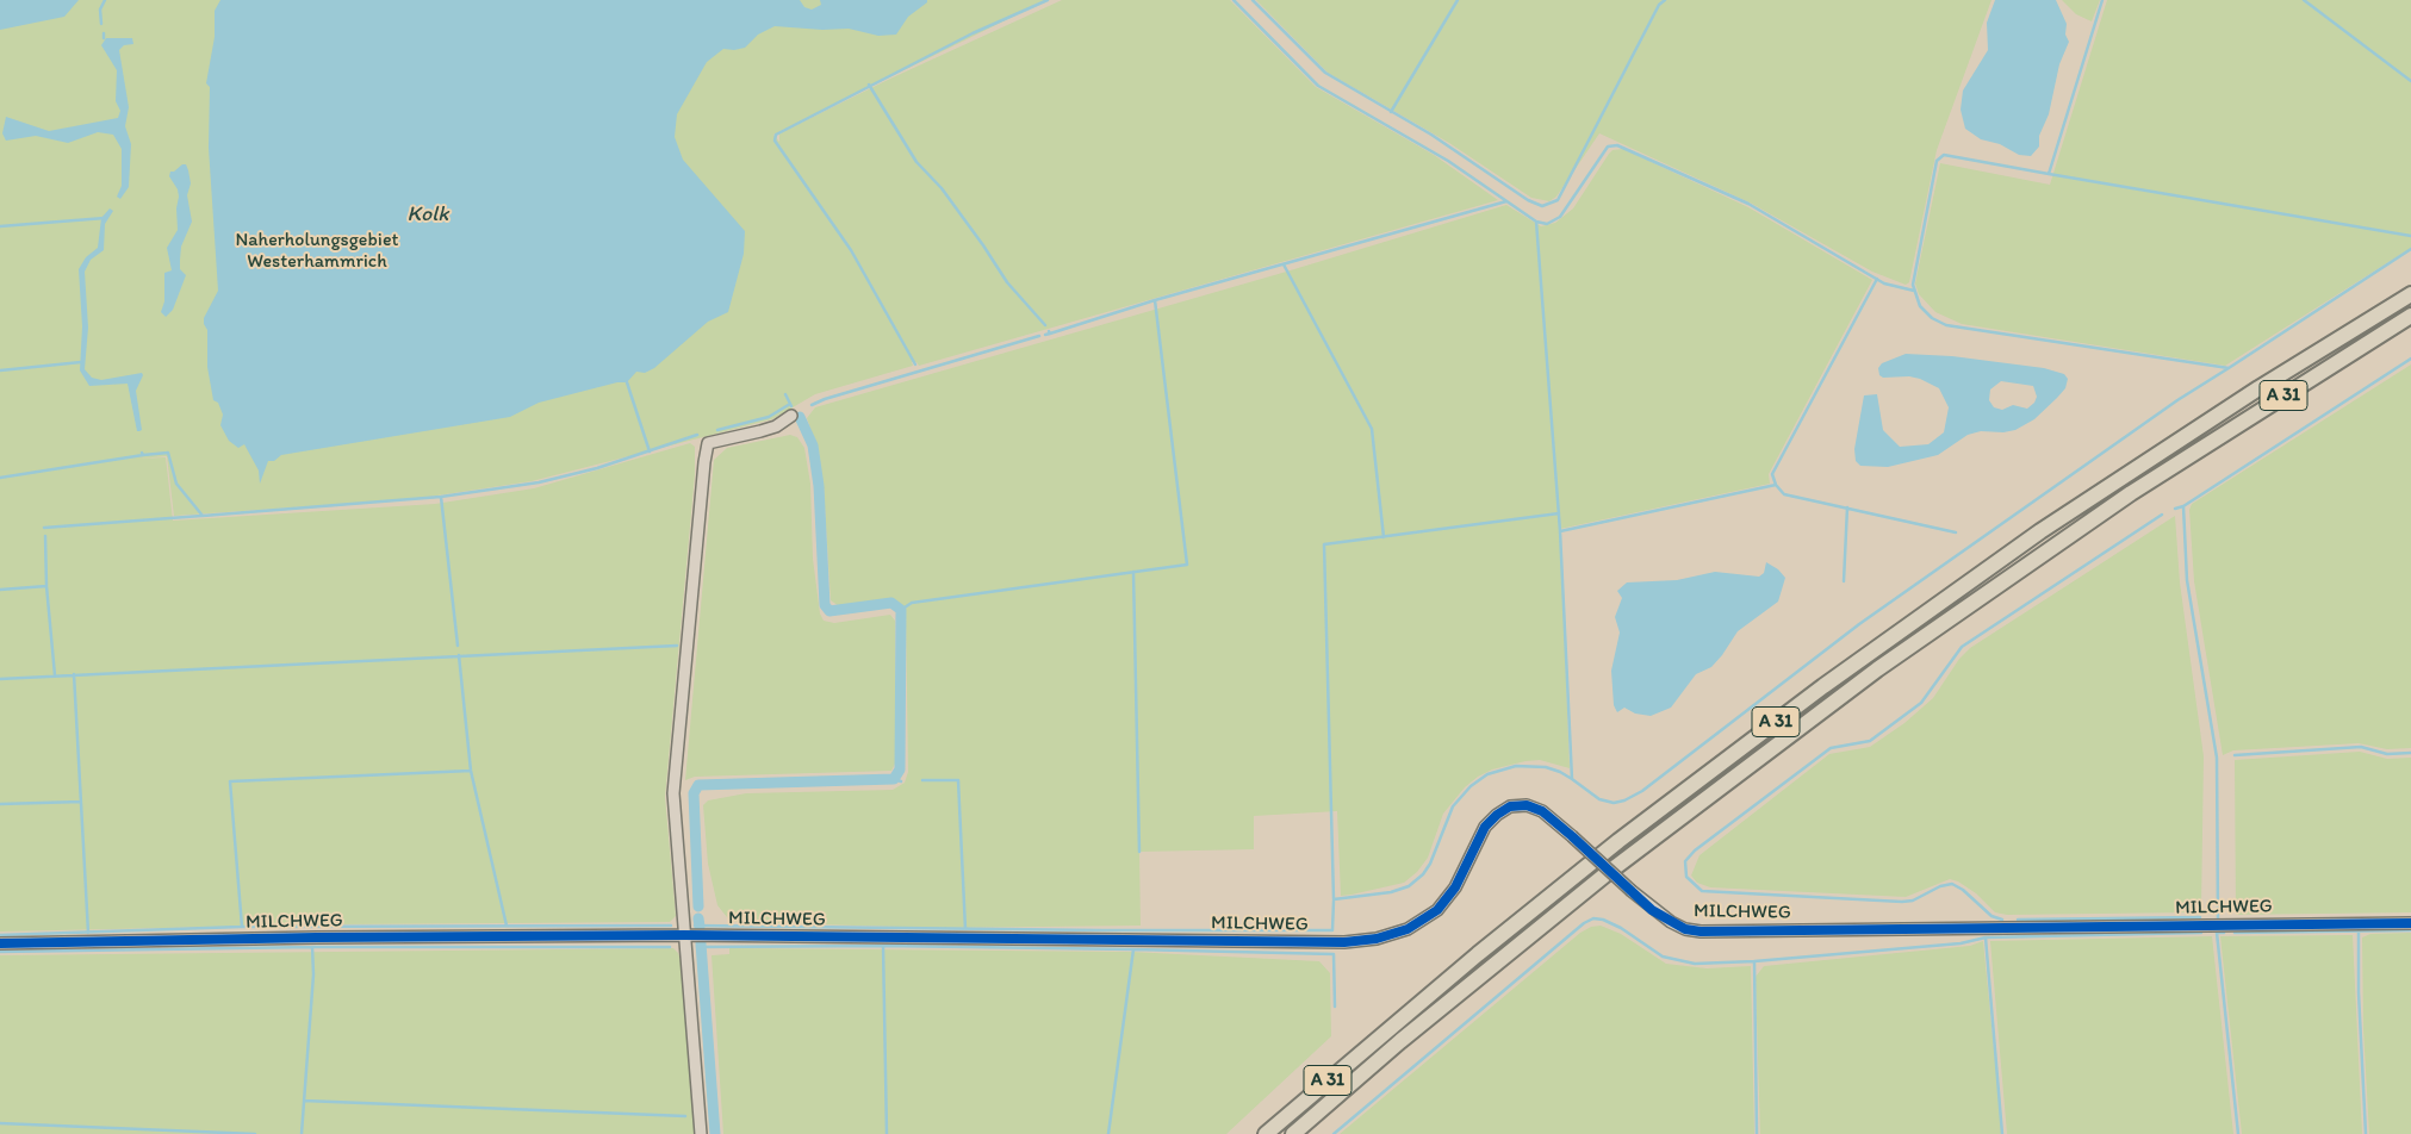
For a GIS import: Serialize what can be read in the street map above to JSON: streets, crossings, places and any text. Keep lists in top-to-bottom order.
{
  "streets": {
    "highway": ["A 31"],
    "street": ["MILCHWEG"]
  },
  "water": ["Kolk"],
  "parks": ["Naherholungsgebiet Westerhammrich"]
}
